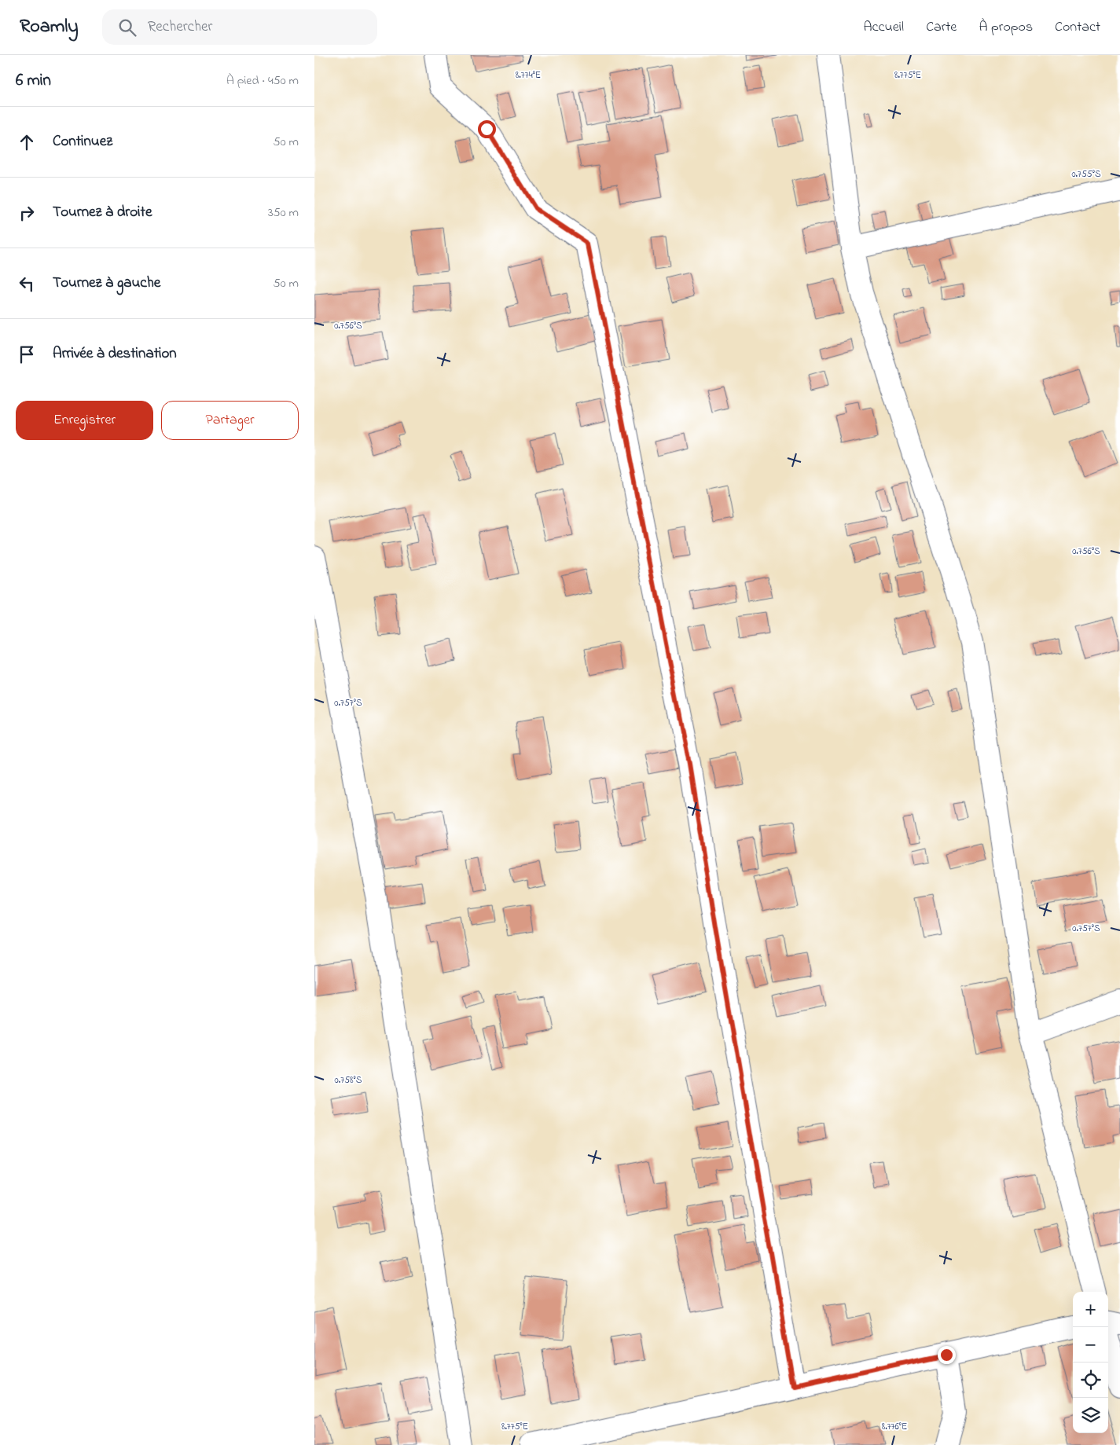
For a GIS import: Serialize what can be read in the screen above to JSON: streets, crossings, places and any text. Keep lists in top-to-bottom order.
{
  "page": {
    "header": "Roamly",
    "search": "Rechercher",
    "nav": [
      "Accueil",
      "Carte",
      "À propos",
      "Contact"
    ],
    "heading": ["6 min", "À pied · 450 m"],
    "list": [
      ["Continuez", "50 m"],
      ["Tournez à droite", "350 m"],
      ["Tournez à gauche", "50 m"],
      "Arrivée à destination"
    ],
    "buttons": ["Enregistrer", "Partager"],
    "map_buttons": ["+", "−"]
  },
  "coordinates": [
    "8.774°E",
    "8.775°E",
    "0.755°S",
    "0.756°S",
    "0.757°S",
    "0.758°S",
    "8.776°E"
  ]
}
